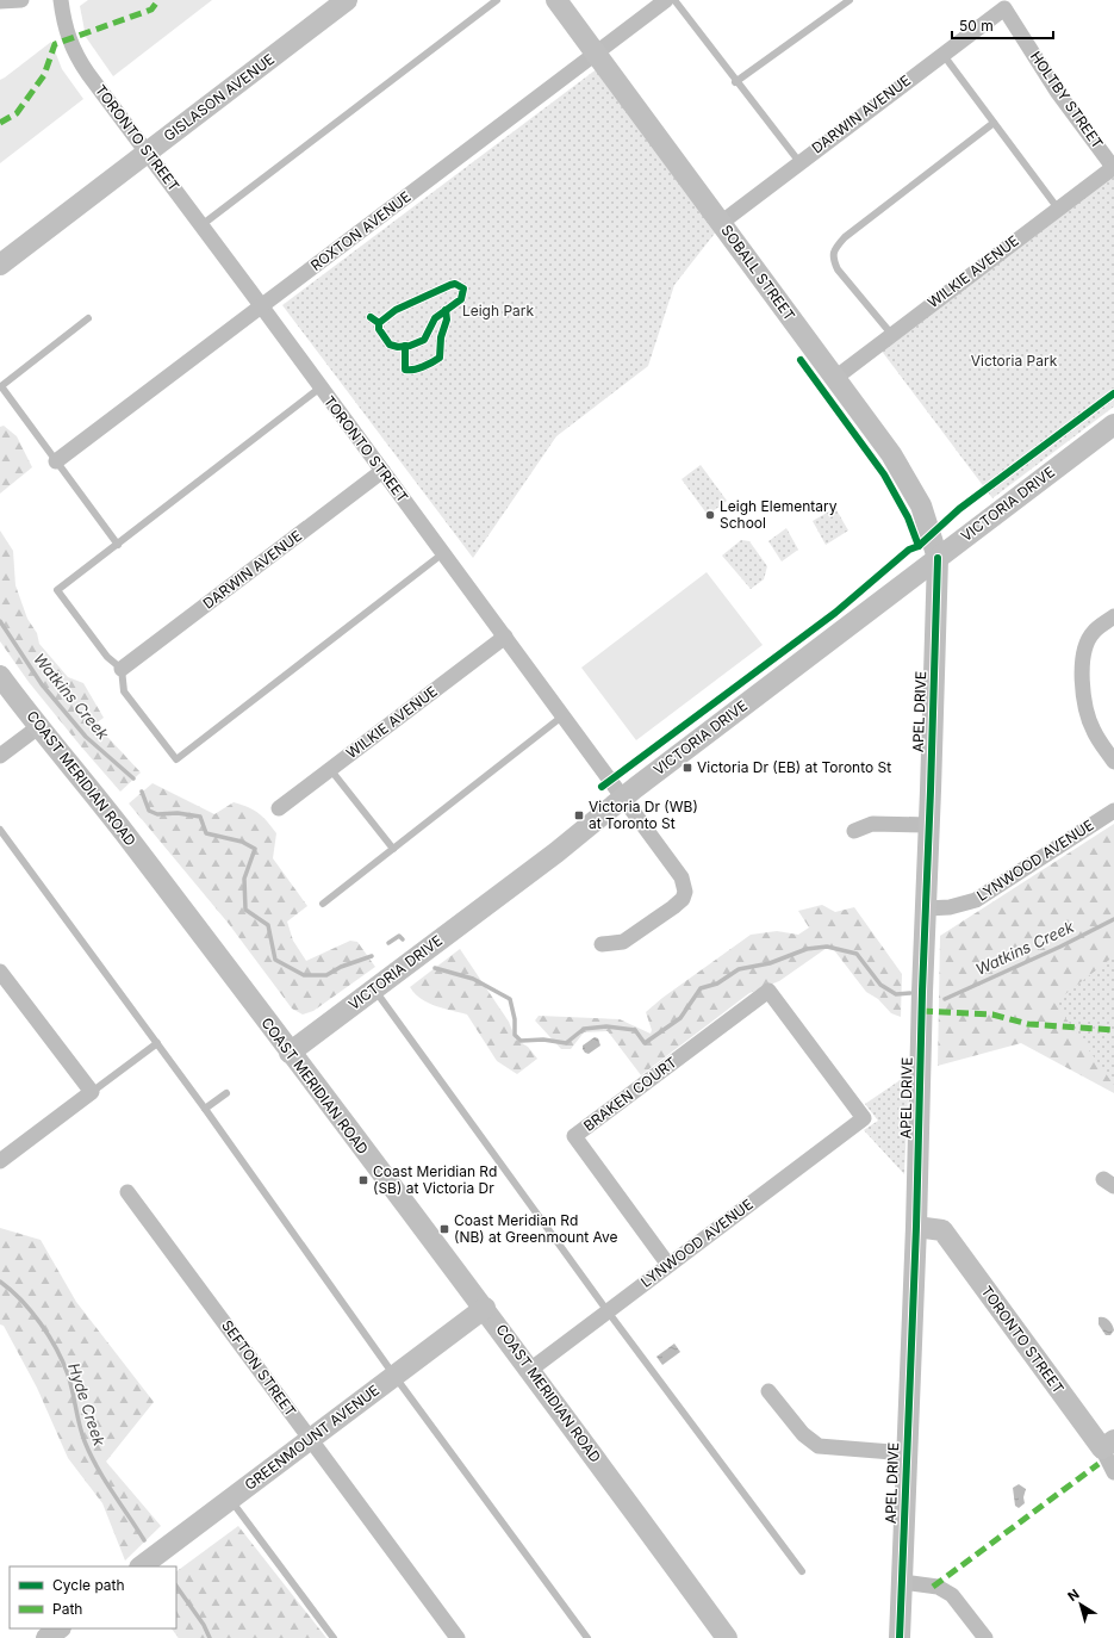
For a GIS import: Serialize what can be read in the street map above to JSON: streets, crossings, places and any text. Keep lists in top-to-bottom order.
{
  "streets": {
    "street": [
      "GISLASON AVENUE",
      "HOLTBY STREET",
      "DARWIN AVENUE",
      "TORONTO STREET",
      "ROXTON AVENUE",
      "WILKIE AVENUE",
      "SOBALL STREET",
      "VICTORIA DRIVE",
      "APEL DRIVE",
      "COAST MERIDIAN ROAD",
      "LYNWOOD AVENUE",
      "BRAKEN COURT",
      "SEFTON STREET",
      "GREENMOUNT AVENUE"
    ]
  },
  "crossings": [
    ["GISLASON AVENUE", "TORONTO STREET"],
    ["HOLTBY STREET", "DARWIN AVENUE"],
    ["HOLTBY STREET", "WILKIE AVENUE"],
    ["DARWIN AVENUE", "TORONTO STREET"],
    ["DARWIN AVENUE", "SOBALL STREET"],
    ["TORONTO STREET", "ROXTON AVENUE"],
    ["TORONTO STREET", "WILKIE AVENUE"],
    ["TORONTO STREET", "VICTORIA DRIVE"],
    ["TORONTO STREET", "APEL DRIVE"],
    ["ROXTON AVENUE", "SOBALL STREET"],
    ["WILKIE AVENUE", "SOBALL STREET"],
    ["SOBALL STREET", "VICTORIA DRIVE"],
    ["SOBALL STREET", "APEL DRIVE"],
    ["VICTORIA DRIVE", "APEL DRIVE"],
    ["VICTORIA DRIVE", "COAST MERIDIAN ROAD"],
    ["APEL DRIVE", "LYNWOOD AVENUE"],
    ["COAST MERIDIAN ROAD", "LYNWOOD AVENUE"],
    ["COAST MERIDIAN ROAD", "GREENMOUNT AVENUE"],
    ["LYNWOOD AVENUE", "BRAKEN COURT"],
    ["SEFTON STREET", "GREENMOUNT AVENUE"]
  ],
  "water": ["Watkins Creek", "Hyde Creek"],
  "parks": ["Leigh Park", "Victoria Park"],
  "places": {
    "other": ["Leigh Elementary School"],
    "transit": [
      "Victoria Dr (EB) at Toronto St",
      "Victoria Dr (WB) at Toronto St",
      "Coast Meridian Rd (SB) at Victoria Dr",
      "Coast Meridian Rd (NB) at Greenmount Ave"
    ]
  },
  "legend": ["Cycle path", "Path"],
  "scale_bar": "50 m",
  "north": "top left"
}
